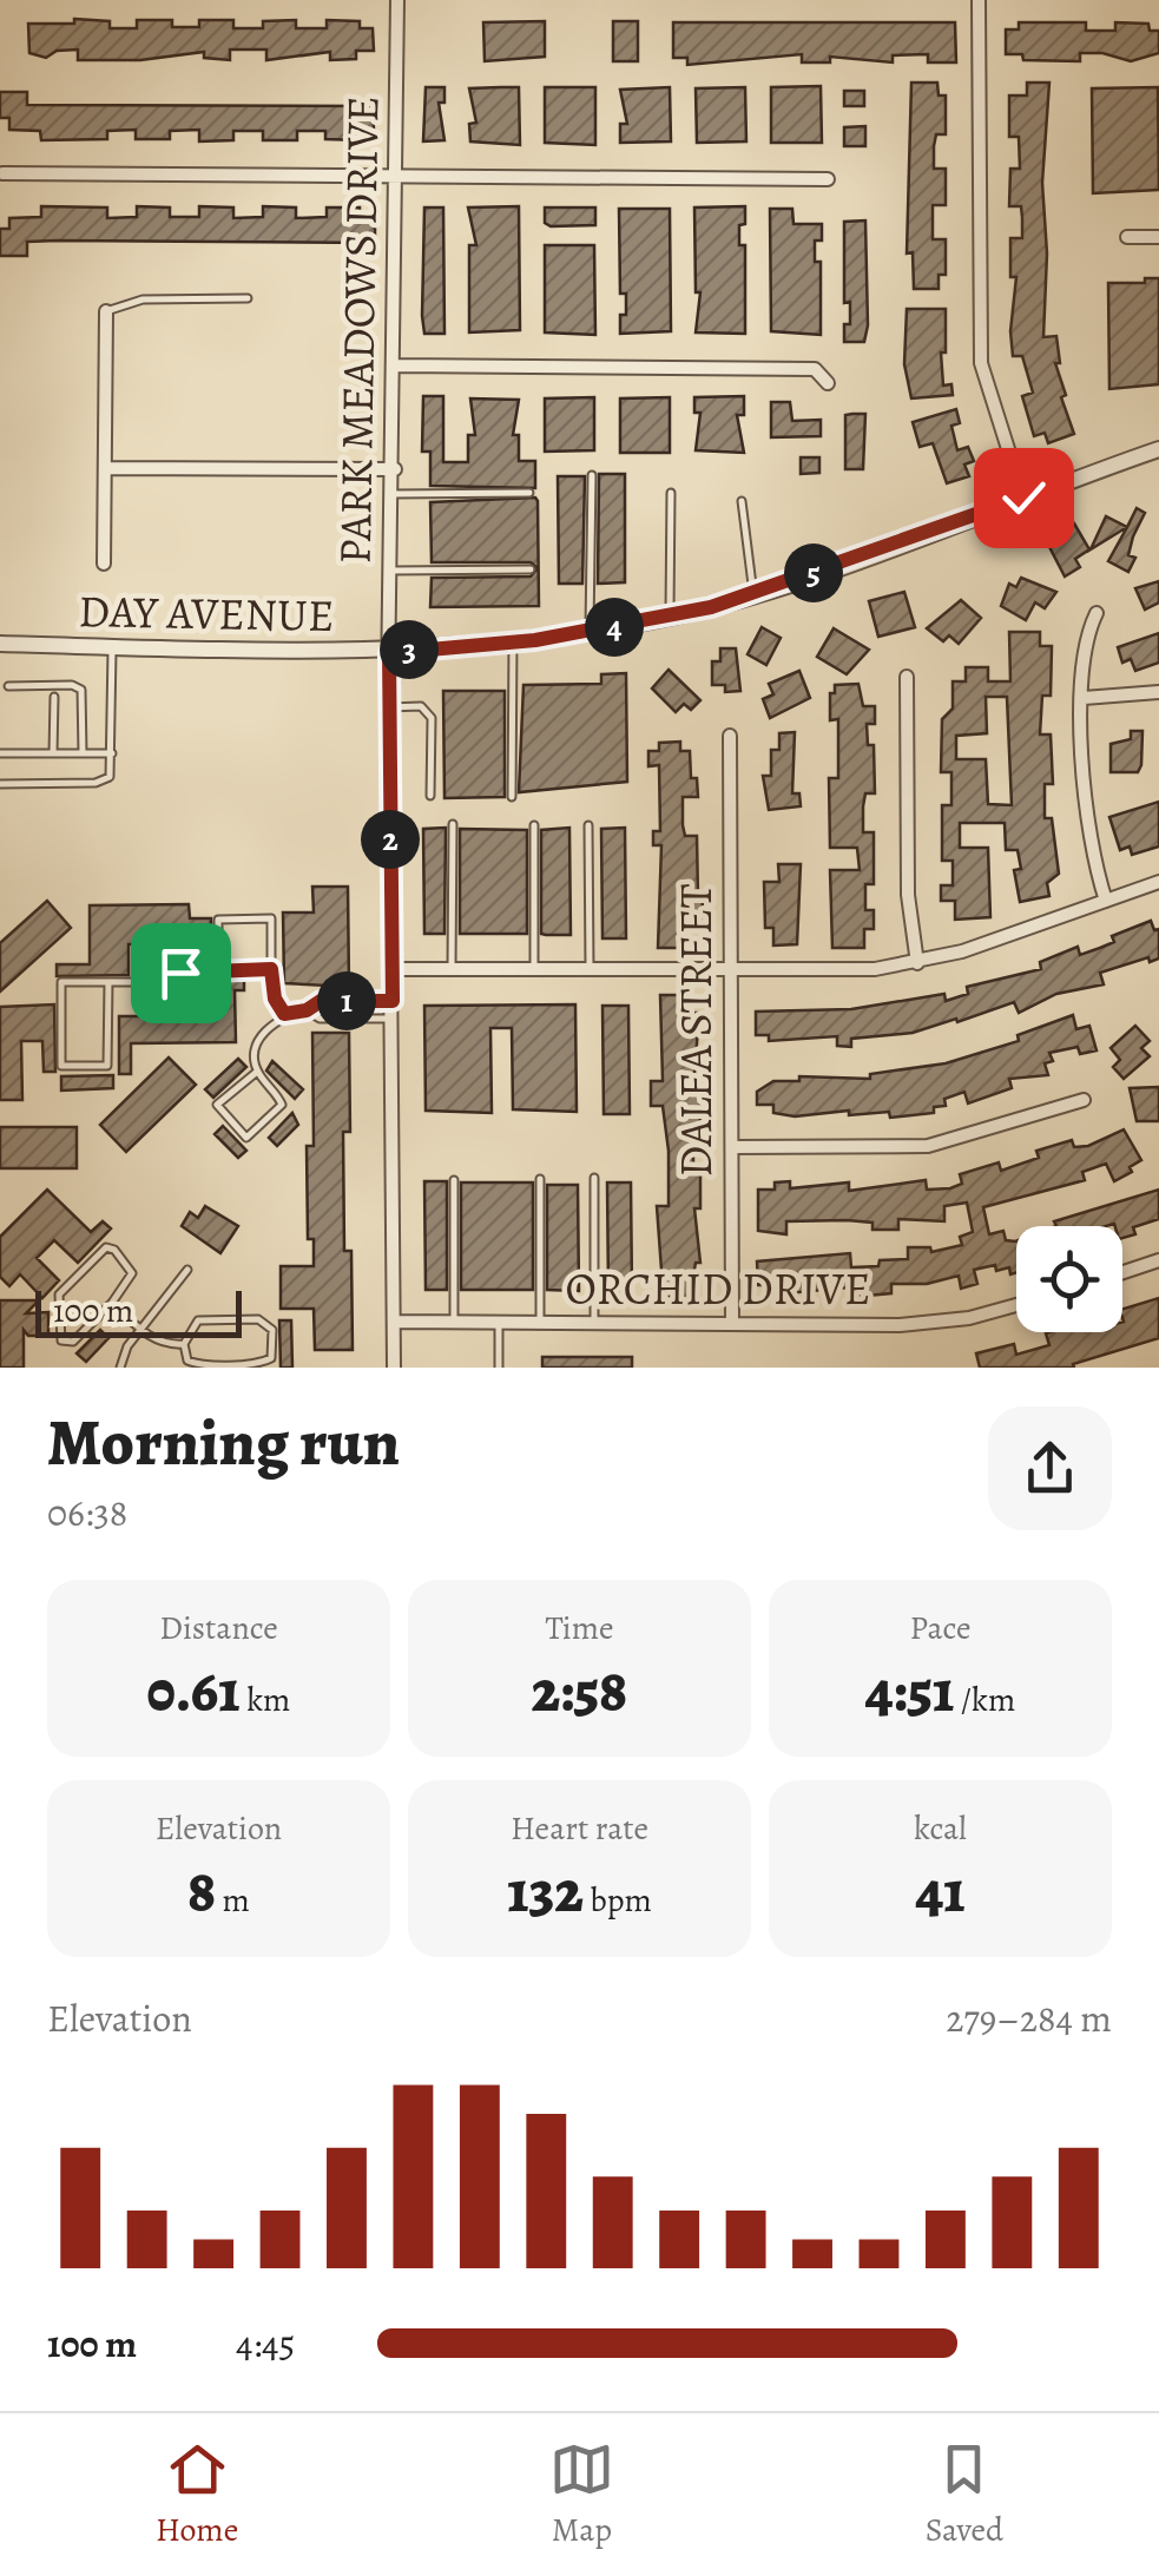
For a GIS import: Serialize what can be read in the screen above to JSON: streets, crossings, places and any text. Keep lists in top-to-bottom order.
{
  "streets": {
    "street": [
      "PARK MEADOWS DRIVE",
      "DAY AVENUE",
      "DALEA STREET",
      "ORCHID DRIVE"
    ]
  },
  "crossings": [
    ["PARK MEADOWS DRIVE", "DAY AVENUE"],
    ["PARK MEADOWS DRIVE", "ORCHID DRIVE"],
    ["DALEA STREET", "ORCHID DRIVE"]
  ],
  "scale_bar": "100 m",
  "page": {
    "pins": [
      "5",
      "4",
      "3",
      "2",
      "1"
    ],
    "scale": "100 m",
    "heading": ["Morning run", "06:38"],
    "stats": [
      ["Distance", "0.61 km"],
      ["Time", "2:58"],
      ["Pace", "4:51 /km"],
      ["Elevation", "8 m"],
      ["Heart rate", "132 bpm"],
      ["kcal", "41"]
    ],
    "chart": ["Elevation", "279–284 m"],
    "list": [
      {
        "name": "100 m",
        "note": "4:45"
      }
    ],
    "tabs": ["Home", "Map", "Saved"]
  }
}
